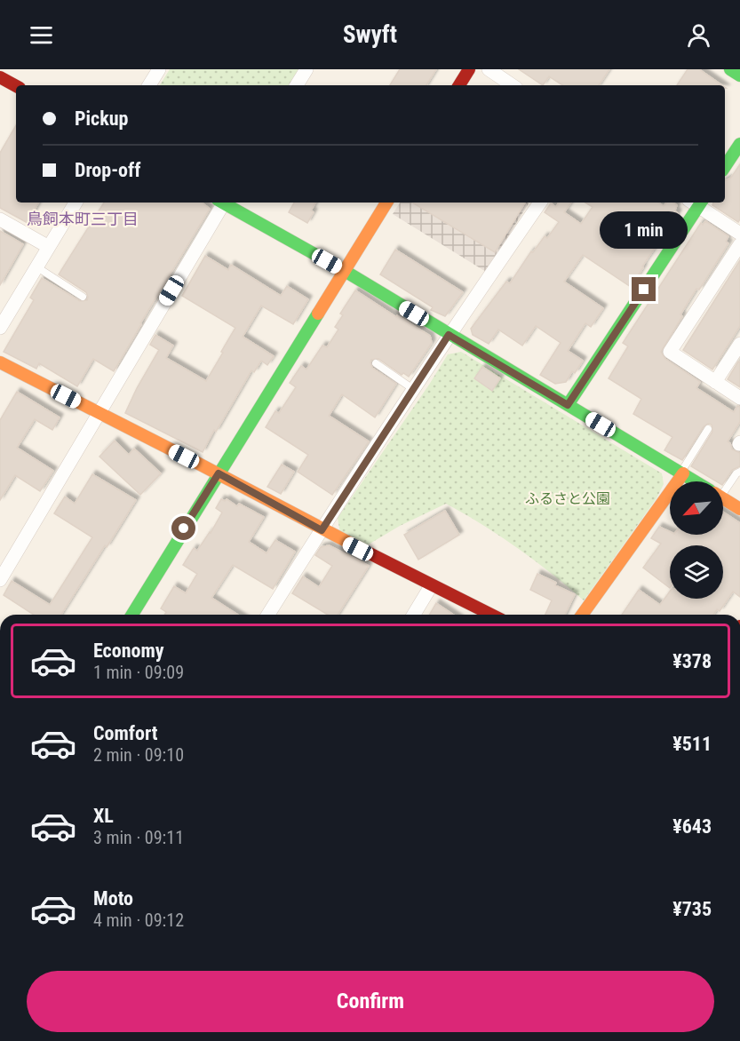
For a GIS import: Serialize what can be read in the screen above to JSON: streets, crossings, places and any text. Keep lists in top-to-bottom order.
{
  "districts": ["鳥飼本町三丁目"],
  "parks": ["ふるさと公園"],
  "north": "bottom left",
  "page": {
    "header": "Swyft",
    "banner": ["Pickup", "Drop-off"],
    "bubble": "1 min",
    "list": [
      {
        "name": "Economy",
        "note": "1 min · 09:09",
        "value": "¥378"
      },
      {
        "name": "Comfort",
        "note": "2 min · 09:10",
        "value": "¥511"
      },
      {
        "name": "XL",
        "note": "3 min · 09:11",
        "value": "¥643"
      },
      {
        "name": "Moto",
        "note": "4 min · 09:12",
        "value": "¥735"
      }
    ],
    "buttons": "Confirm"
  }
}
